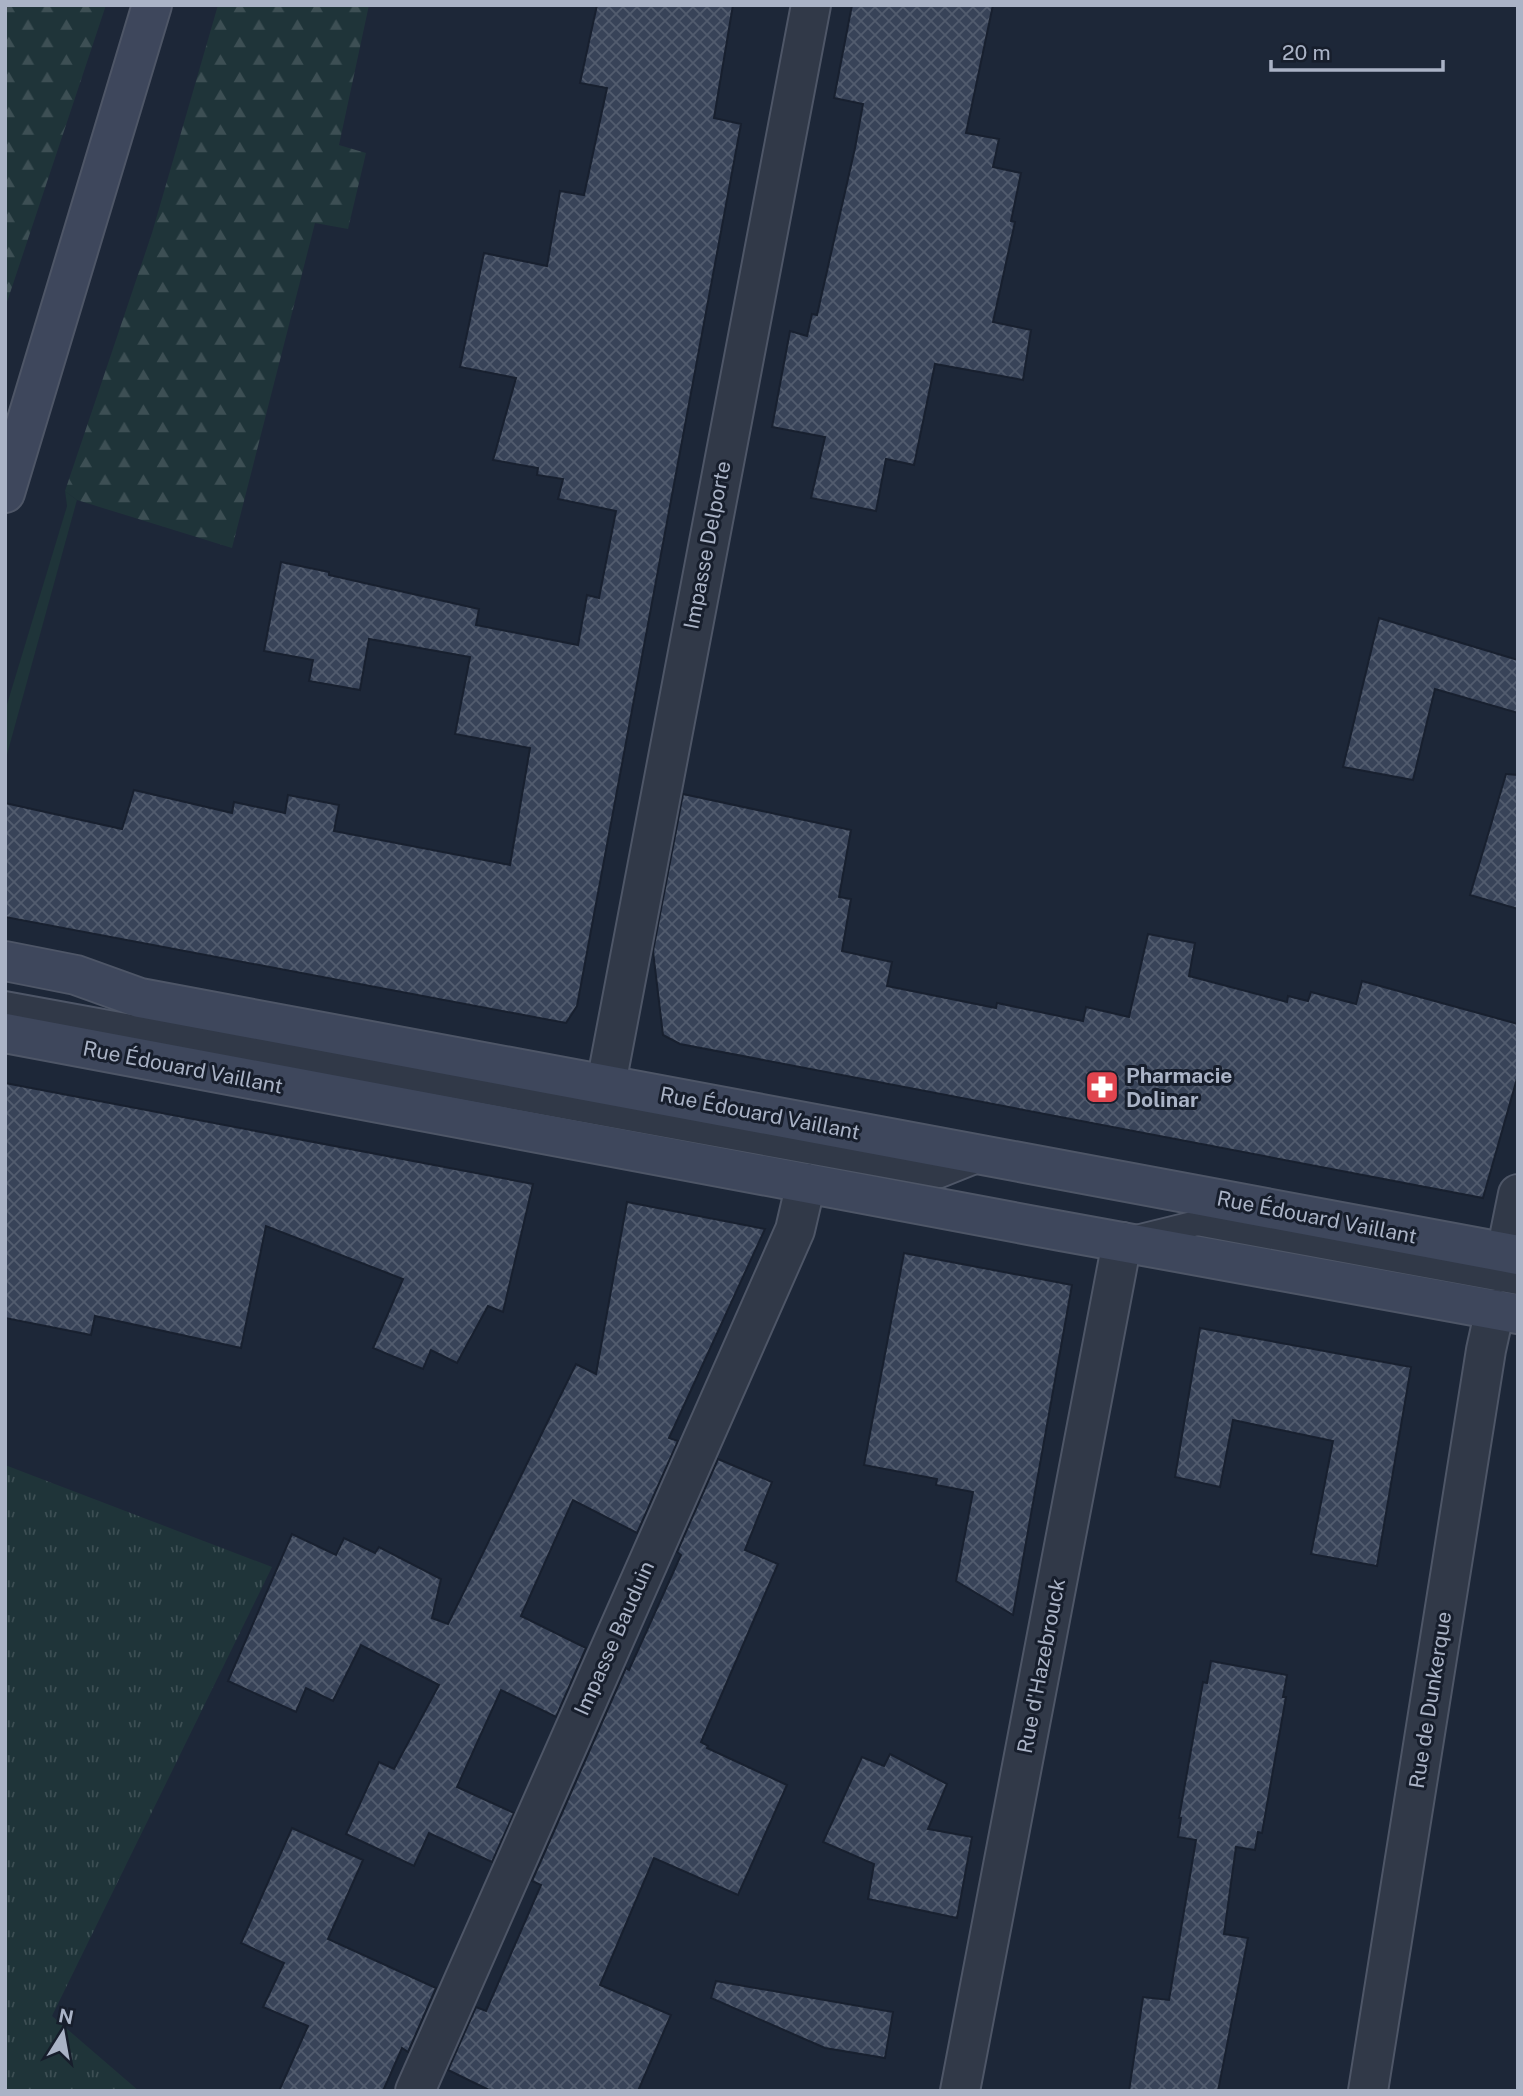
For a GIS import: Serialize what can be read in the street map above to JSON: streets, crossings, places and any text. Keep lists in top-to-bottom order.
{
  "streets": {
    "main road": ["Rue Édouard Vaillant"],
    "street": [
      "Impasse Delporte",
      "Impasse Bauduin",
      "Rue d'Hazebrouck",
      "Rue de Dunkerque"
    ]
  },
  "crossings": [
    ["Impasse Delporte", "Rue Édouard Vaillant"],
    ["Rue Édouard Vaillant", "Impasse Bauduin"],
    ["Rue Édouard Vaillant", "Rue d'Hazebrouck"],
    ["Rue Édouard Vaillant", "Rue de Dunkerque"]
  ],
  "places": {
    "pharmacy": ["Pharmacie Dolinar"]
  },
  "scale_bar": "20 m",
  "north": "top"
}
